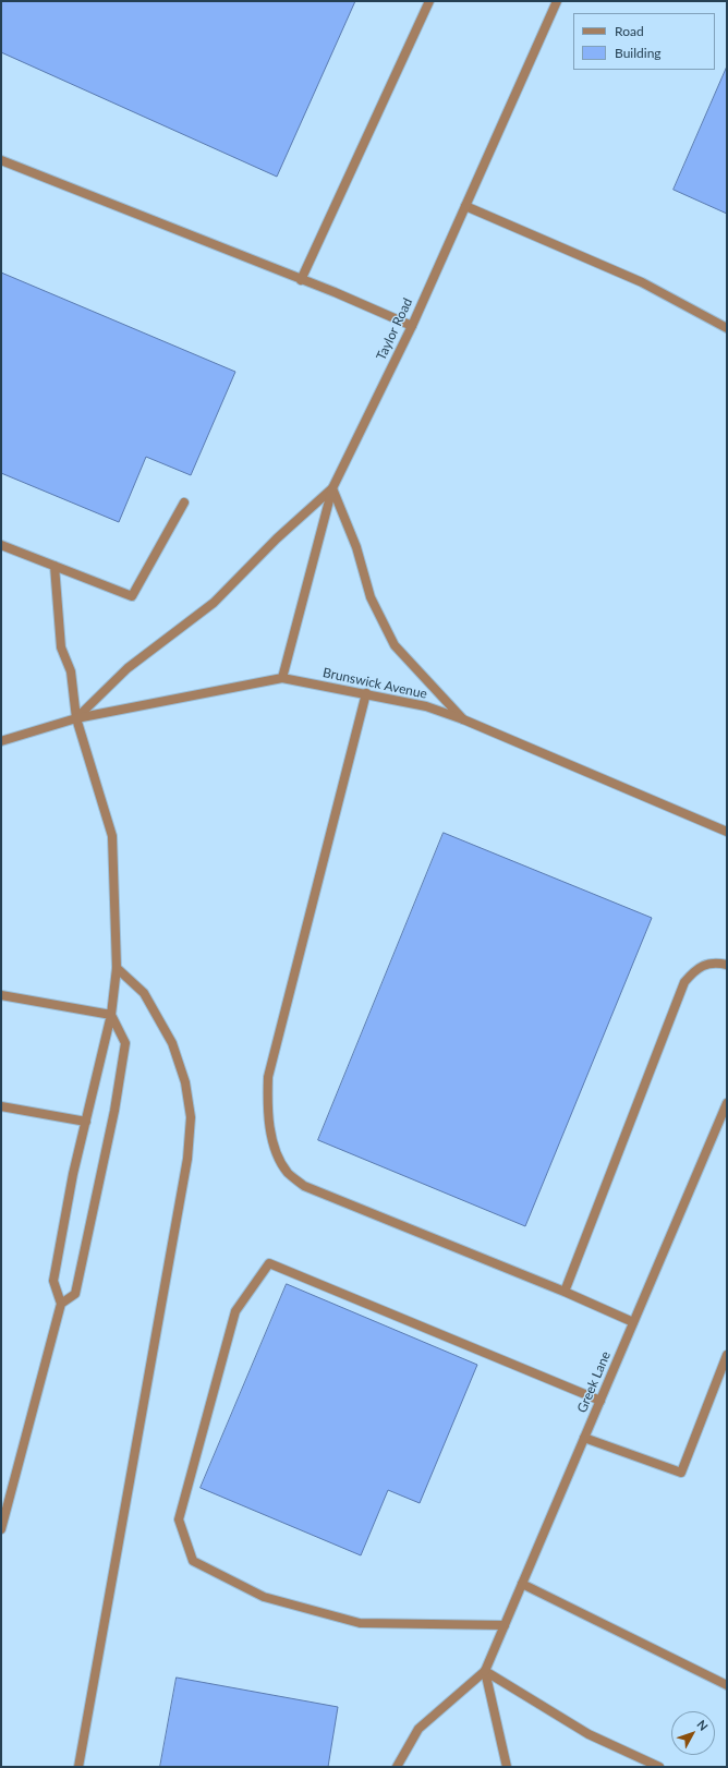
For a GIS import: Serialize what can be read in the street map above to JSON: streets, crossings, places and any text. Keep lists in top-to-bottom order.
{
  "streets": {
    "street": ["Taylor Road", "Brunswick Avenue", "Greek Lane"]
  },
  "crossings": [
    ["Taylor Road", "Brunswick Avenue"]
  ],
  "legend": ["Road", "Building"],
  "north": "top right"
}
